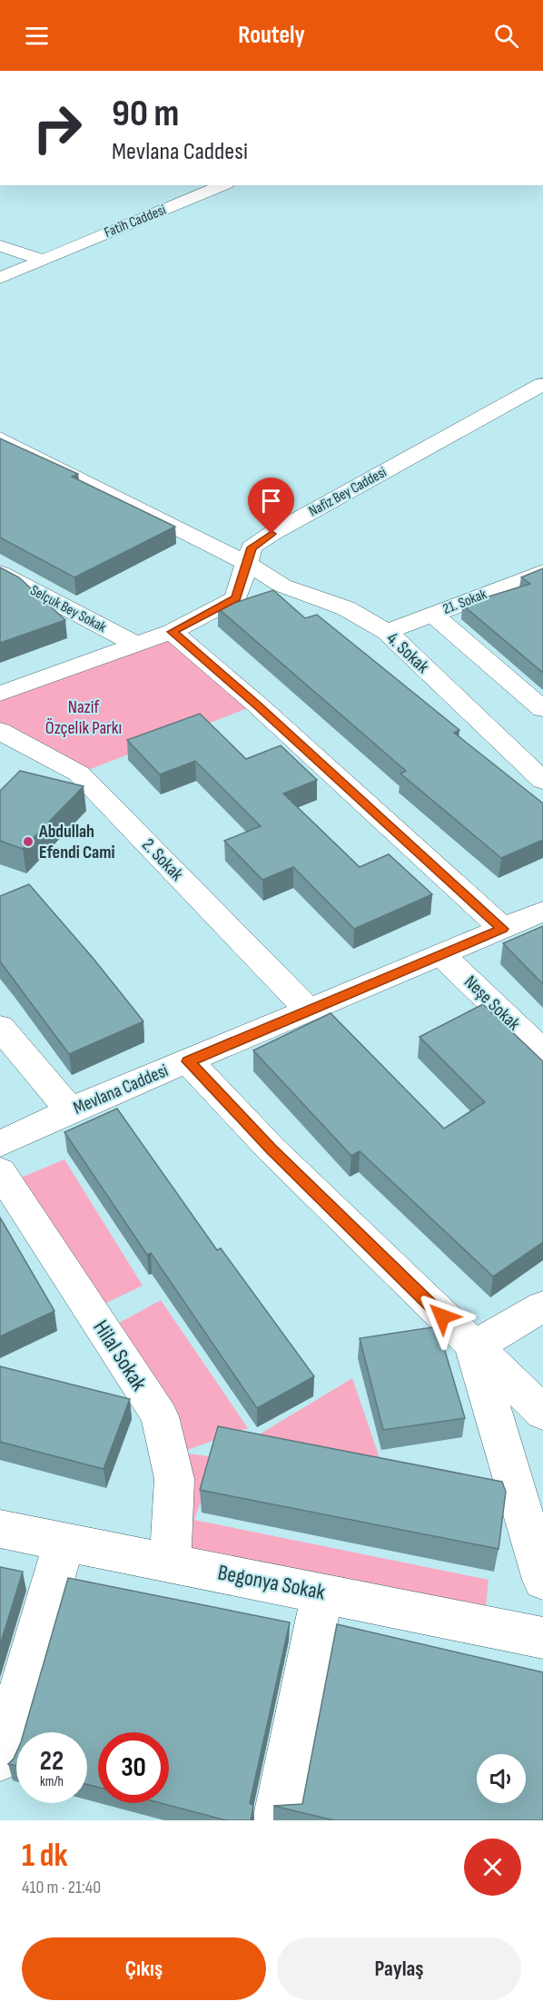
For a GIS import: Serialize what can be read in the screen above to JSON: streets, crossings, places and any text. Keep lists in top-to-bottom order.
{
  "streets": {
    "street": [
      "Fatih Caddesi",
      "Nafiz Bey Caddesi",
      "21. Sokak",
      "Selçuk Bey Sokak",
      "4. Sokak",
      "2. Sokak",
      "Neşe Sokak",
      "Mevlana Caddesi",
      "Hilal Sokak",
      "Begonya Sokak"
    ]
  },
  "crossings": [
    ["Nafiz Bey Caddesi", "4. Sokak"],
    ["21. Sokak", "4. Sokak"],
    ["2. Sokak", "Mevlana Caddesi"],
    ["Neşe Sokak", "Mevlana Caddesi"],
    ["Hilal Sokak", "Begonya Sokak"]
  ],
  "parks": ["Nazif Özçelik Parkı"],
  "places": ["Abdullah Efendi Cami"],
  "page": {
    "header": "Routely",
    "turn": ["90 m", "Mevlana Caddesi"],
    "speed": "22 km/h",
    "limit": "30",
    "heading": ["1 dk", "410 m · 21:40"],
    "buttons": ["Çıkış", "Paylaş"]
  }
}
